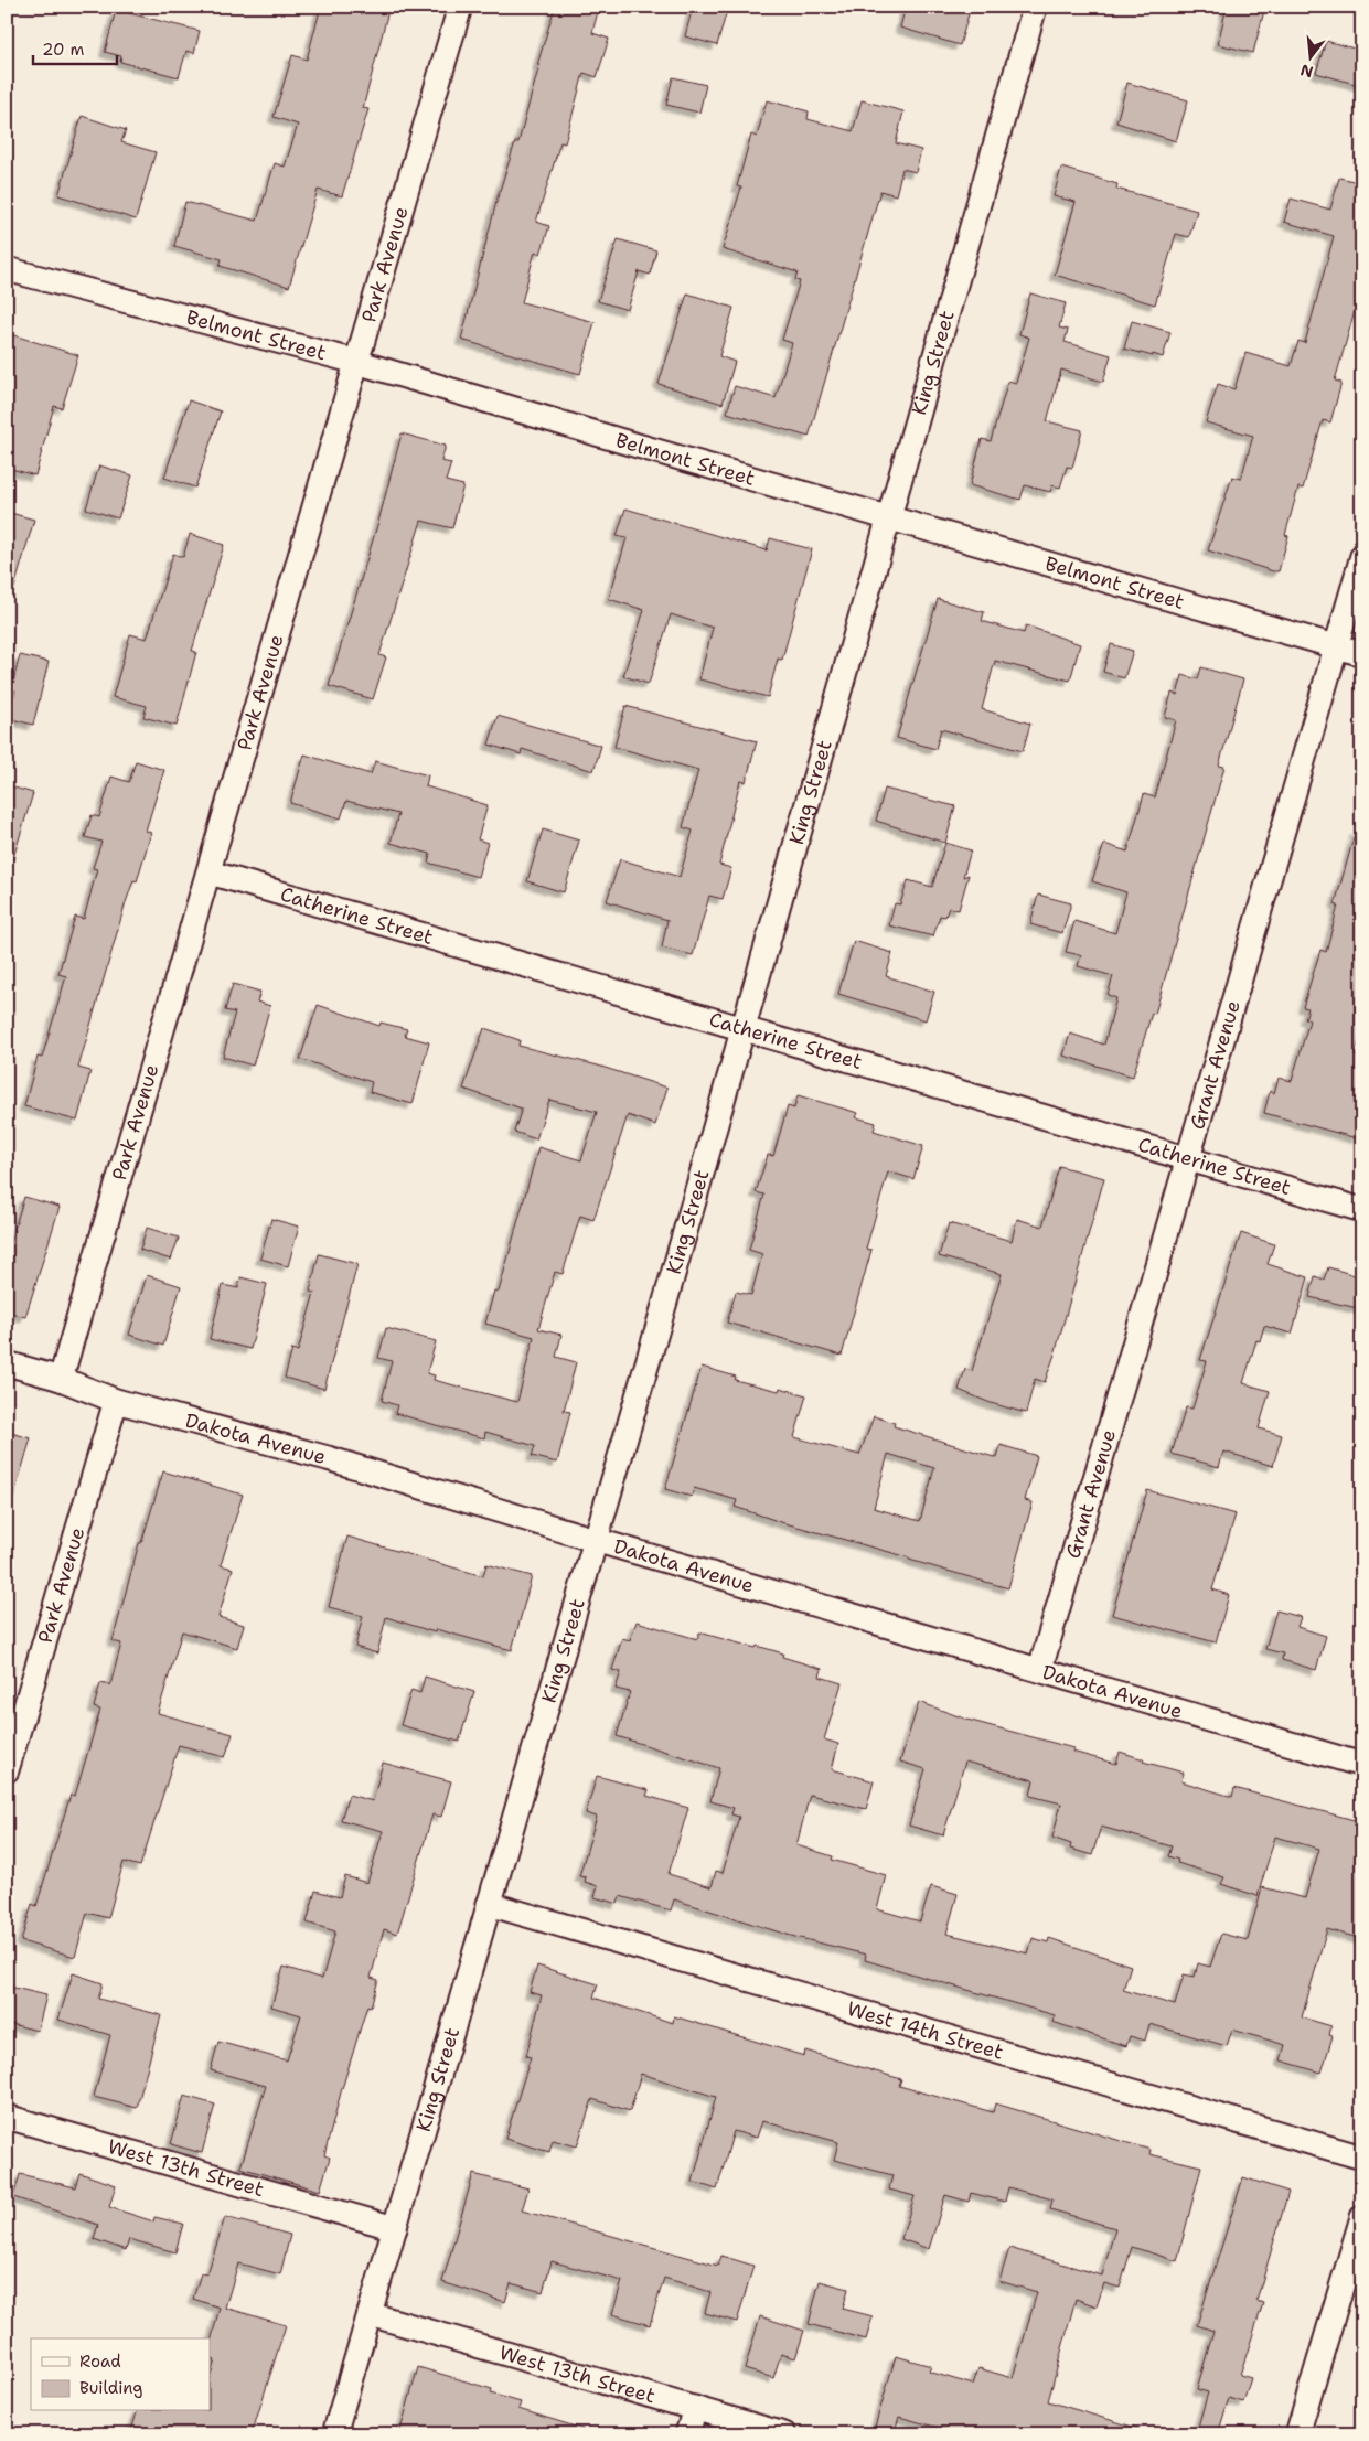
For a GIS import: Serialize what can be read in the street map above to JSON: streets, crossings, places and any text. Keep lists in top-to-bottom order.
{
  "streets": {
    "street": [
      "Park Avenue",
      "Belmont Street",
      "King Street",
      "Catherine Street",
      "Grant Avenue",
      "Dakota Avenue",
      "West 14th Street",
      "West 13th Street"
    ]
  },
  "crossings": [
    ["Park Avenue", "Belmont Street"],
    ["Park Avenue", "Catherine Street"],
    ["Park Avenue", "Dakota Avenue"],
    ["Belmont Street", "King Street"],
    ["Belmont Street", "Grant Avenue"],
    ["King Street", "Catherine Street"],
    ["King Street", "Dakota Avenue"],
    ["King Street", "West 14th Street"],
    ["King Street", "West 13th Street"],
    ["Catherine Street", "Grant Avenue"],
    ["Grant Avenue", "Dakota Avenue"]
  ],
  "legend": ["Road", "Building"],
  "scale_bar": "20 m",
  "north": "bottom"
}
